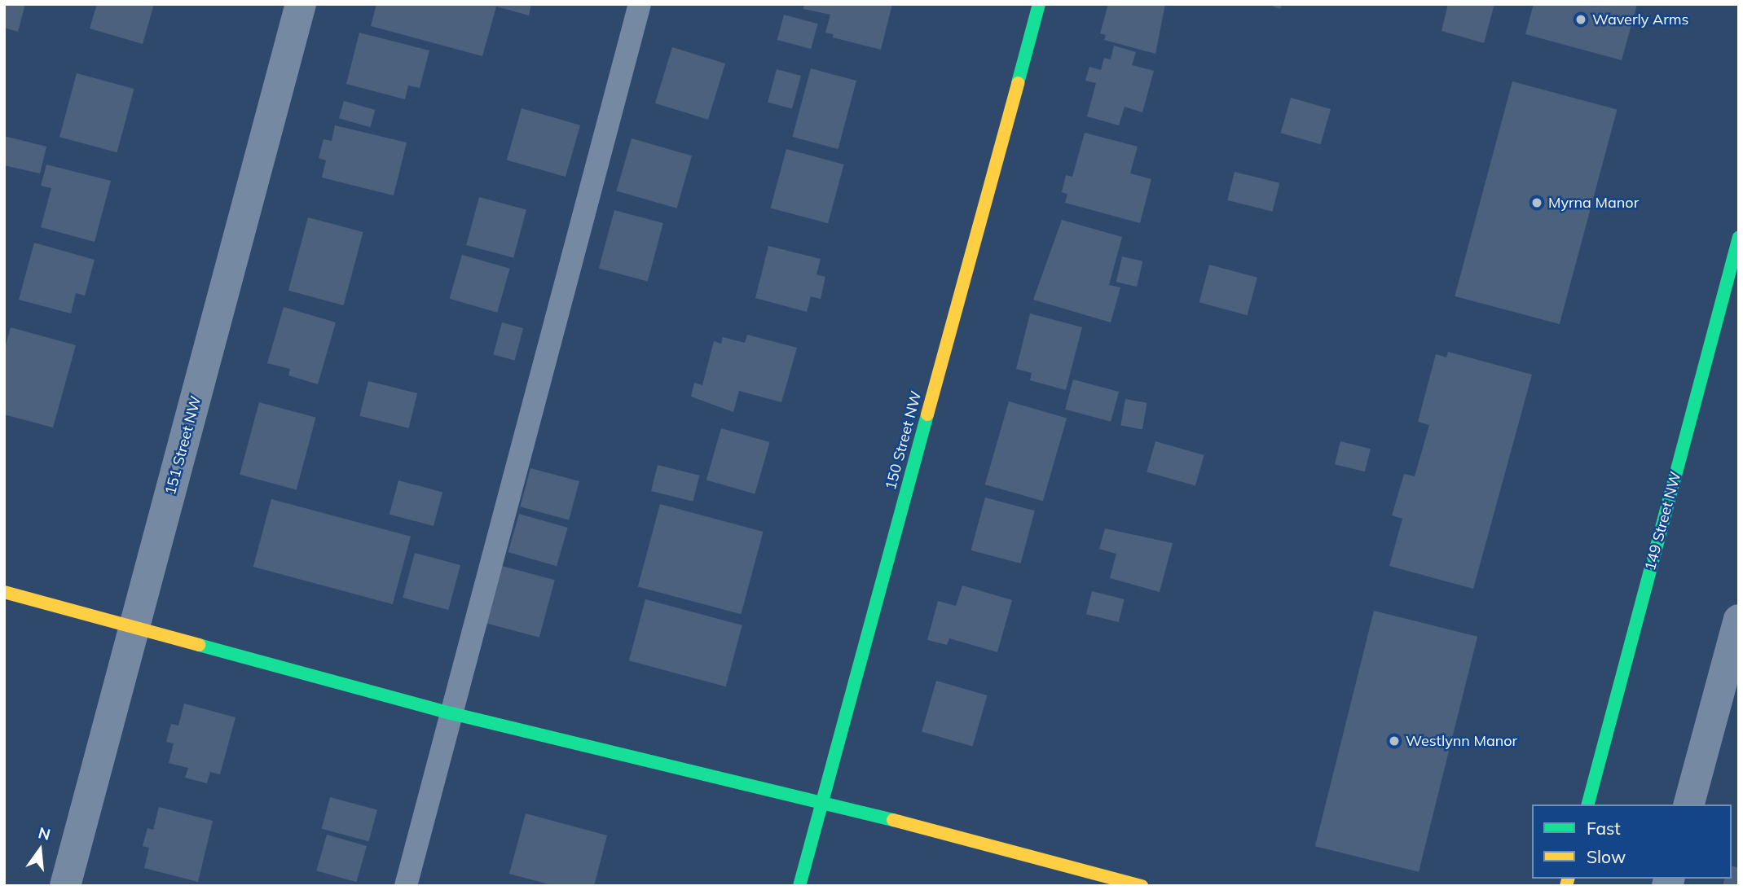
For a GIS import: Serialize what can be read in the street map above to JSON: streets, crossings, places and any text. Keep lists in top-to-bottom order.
{
  "streets": {
    "street": ["150 Street NW", "151 Street NW", "149 Street NW"]
  },
  "places": ["Waverly Arms", "Myrna Manor", "Westlynn Manor"],
  "legend": ["Fast", "Slow"],
  "north": "top"
}
